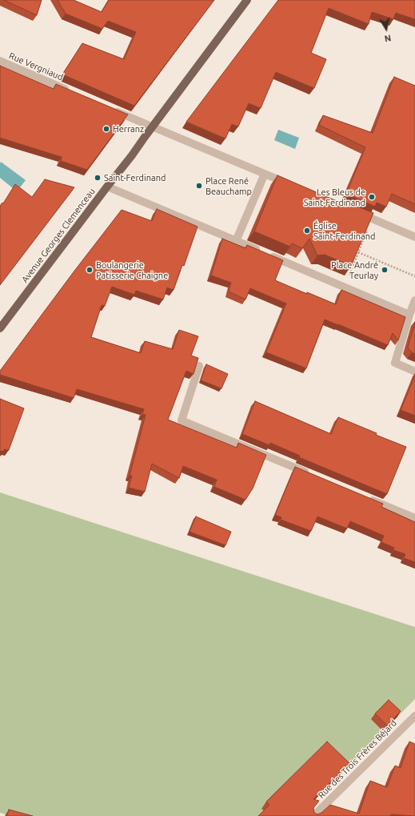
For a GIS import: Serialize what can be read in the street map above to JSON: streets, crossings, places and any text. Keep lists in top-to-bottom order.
{
  "streets": {
    "main road": ["Avenue Georges Clemenceau"],
    "street": ["Rue Vergniaud", "Rue des Trois Frères Béjard"]
  },
  "places": [
    "Herranz",
    "Saint-Ferdinand",
    "Place René Beauchamp",
    "Les Bleus de Saint-Ferdinand",
    "Église Saint-Ferdinand",
    "Boulangerie Patisserie Chaigne",
    "Place André Teurlay"
  ],
  "north": "bottom"
}
